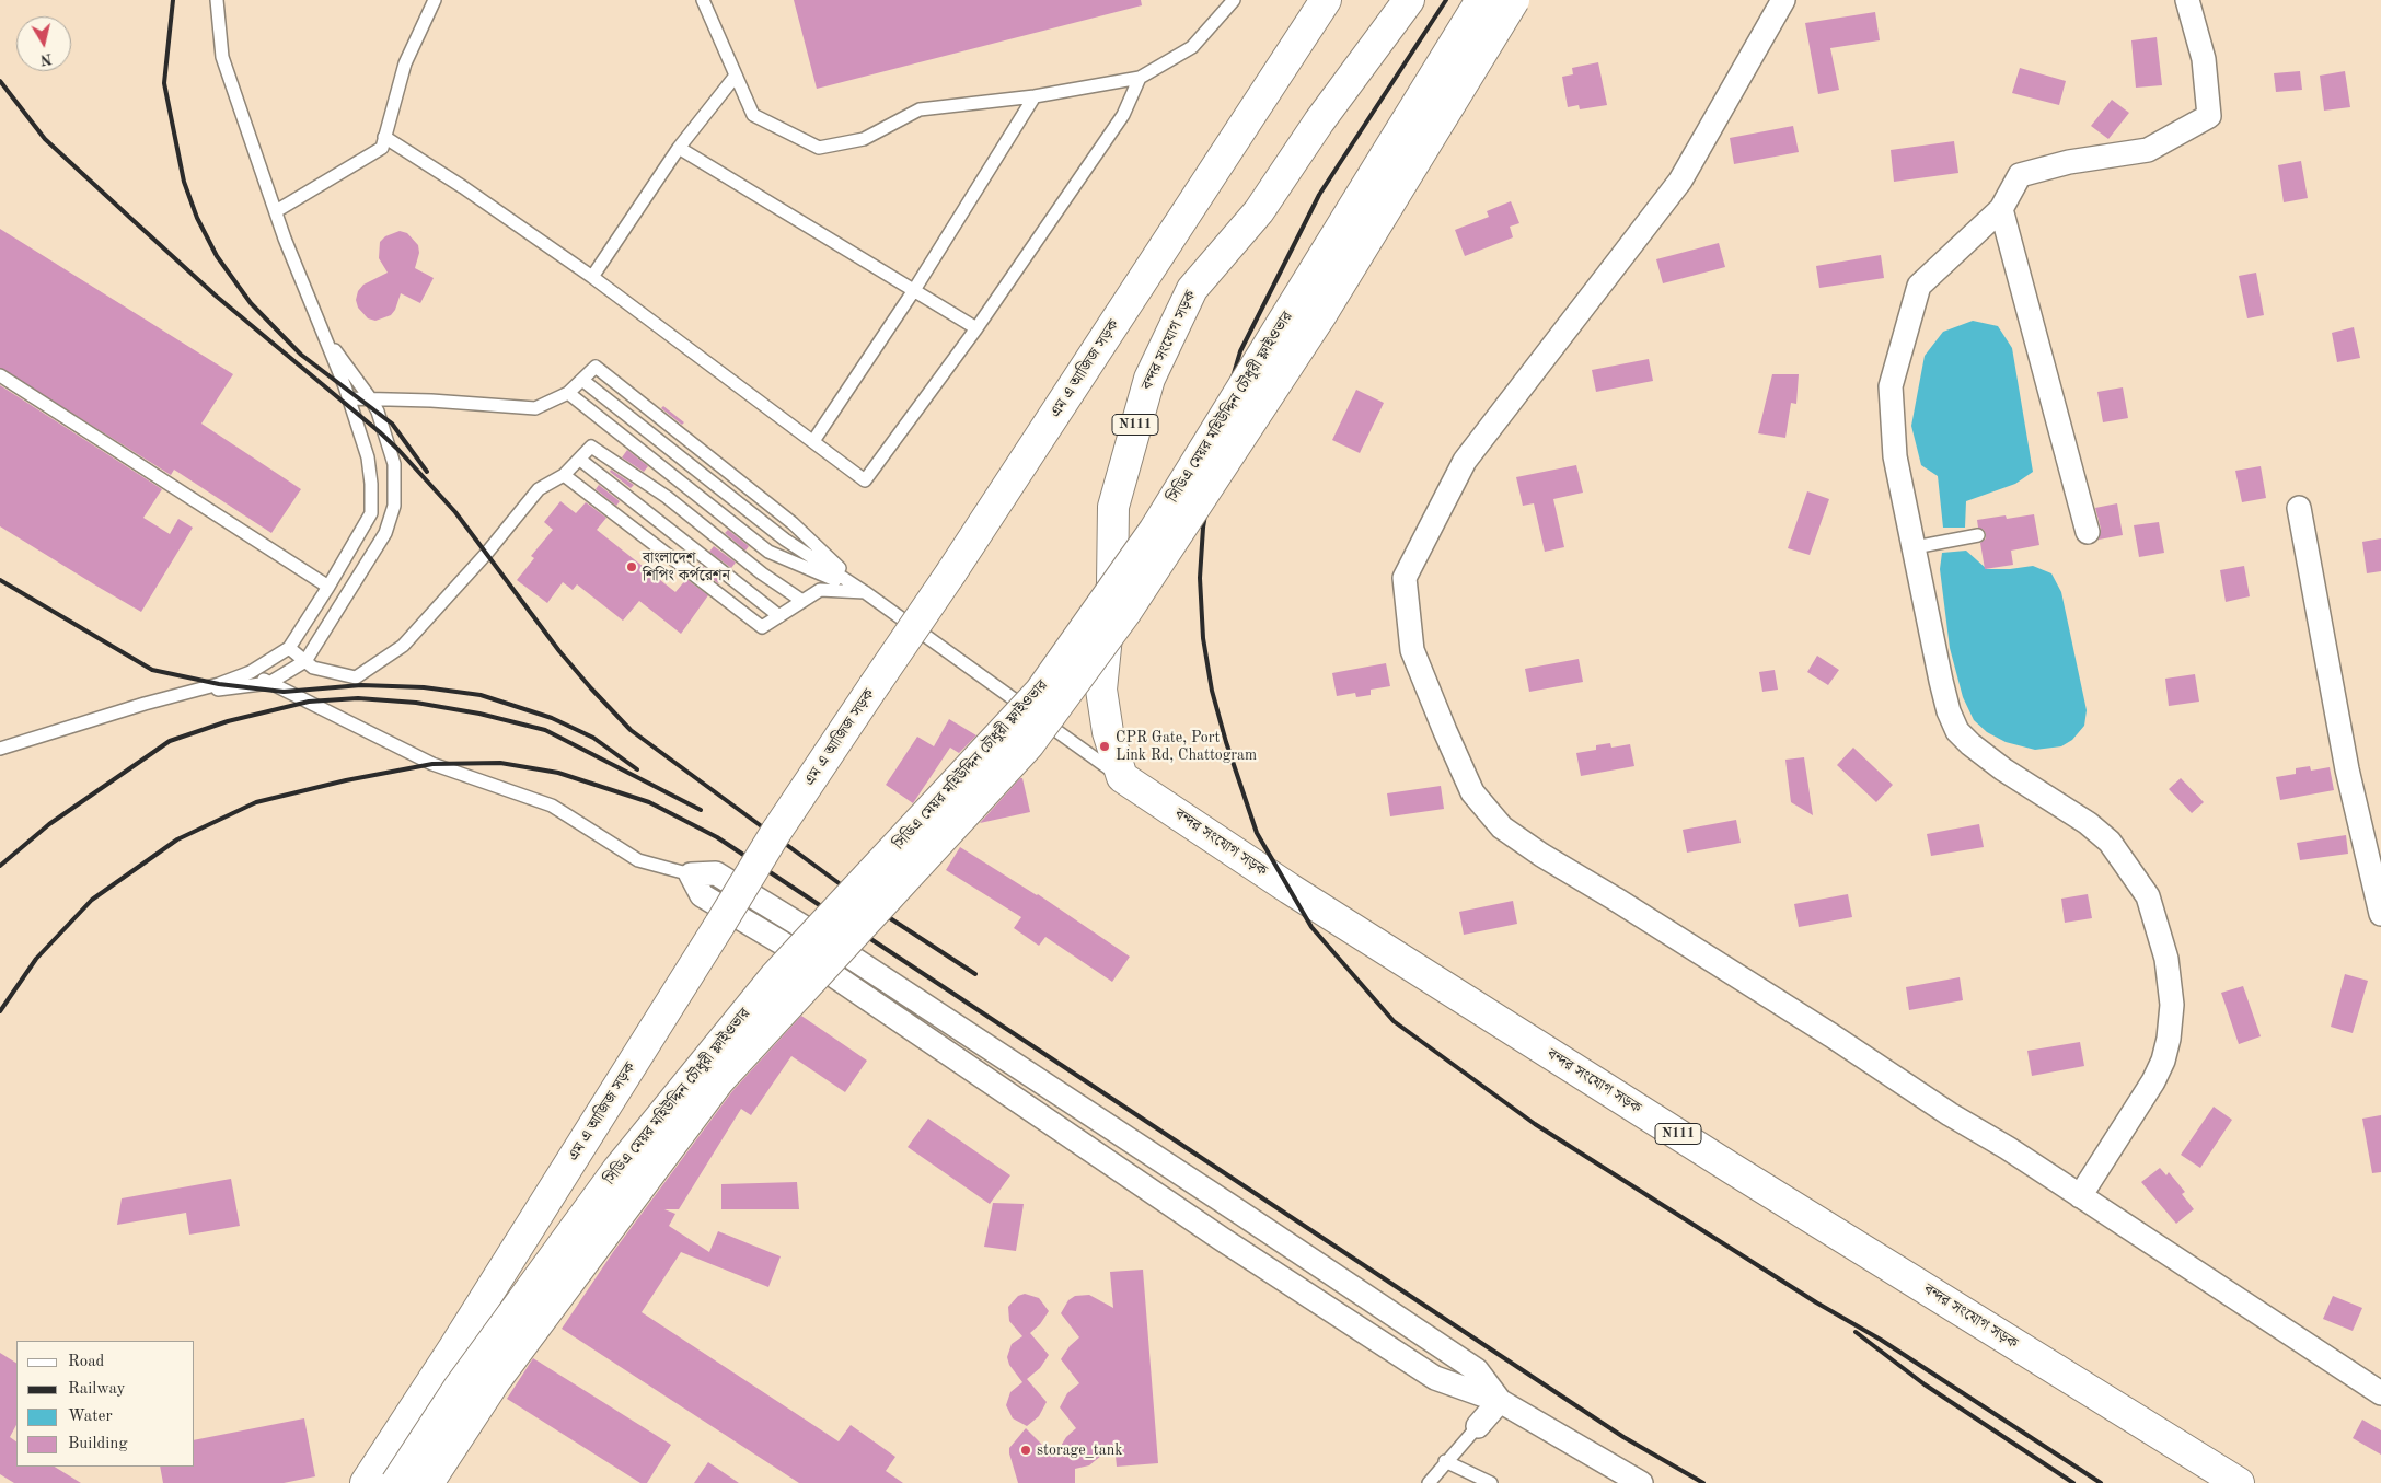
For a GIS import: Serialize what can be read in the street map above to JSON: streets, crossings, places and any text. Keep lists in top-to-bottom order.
{
  "streets": {
    "main road": [
      "বন্দর সংযোগ সড়ক",
      "এম এ আজিজ সড়ক",
      "সিডিএ মেয়র মহিউদ্দিন চৌধুরী ফ্লাইওভার",
      "N111"
    ]
  },
  "places": ["বাংলাদেশ শিপিং কর্পরেশন", "CPR Gate, Port Link Rd, Chattogram", "storage_tank"],
  "legend": [
    "Road",
    "Railway",
    "Water",
    "Building"
  ],
  "north": "bottom"
}
